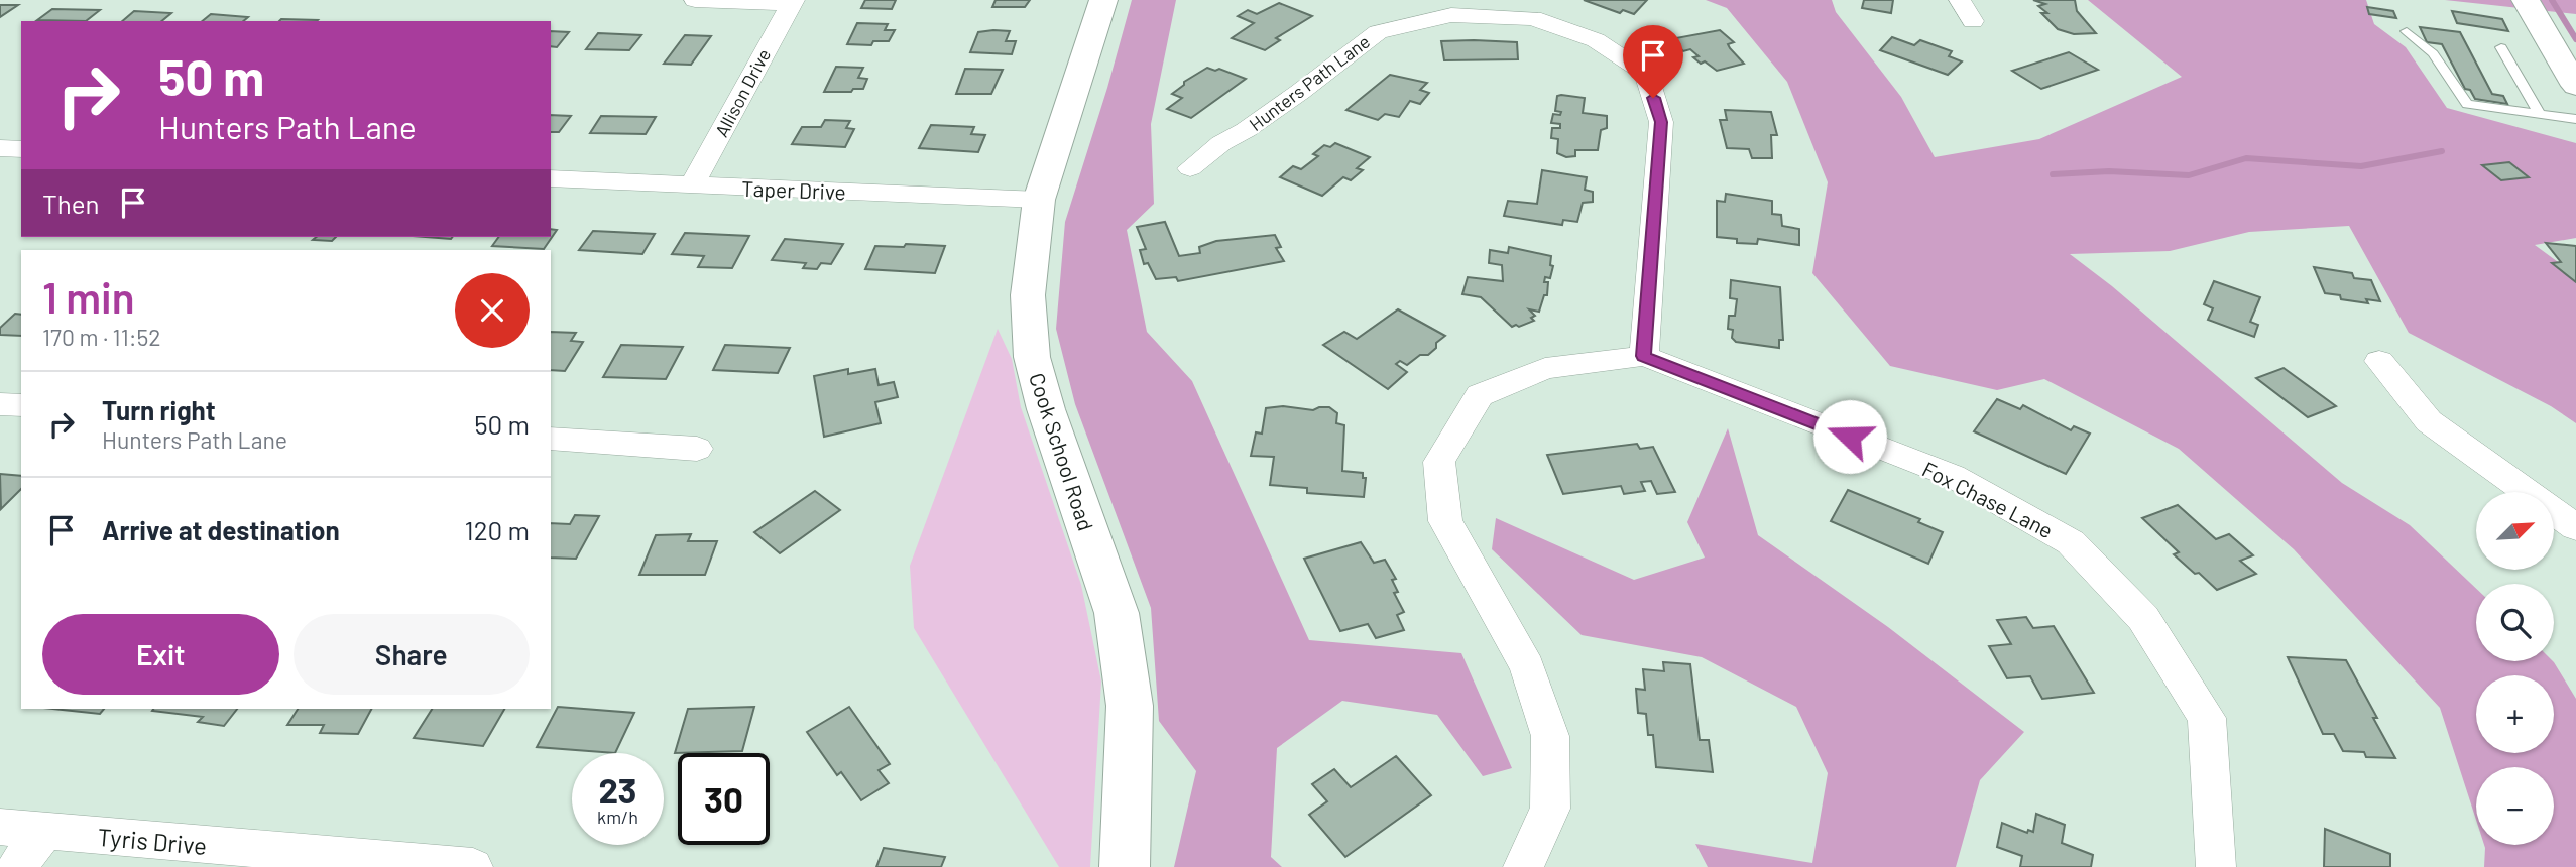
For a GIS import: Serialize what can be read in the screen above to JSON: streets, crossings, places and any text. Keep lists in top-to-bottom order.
{
  "streets": {
    "street": [
      "Hunters Path Lane",
      "Allison Drive",
      "Taper Drive",
      "Cook School Road",
      "Fox Chase Lane",
      "Tyris Drive"
    ]
  },
  "crossings": [
    ["Hunters Path Lane", "Fox Chase Lane"],
    ["Allison Drive", "Taper Drive"],
    ["Taper Drive", "Cook School Road"]
  ],
  "north": "top right",
  "page": {
    "turn": ["50 m", "Hunters Path Lane"],
    "then": "Then",
    "heading": ["1 min", "170 m · 11:52"],
    "list": [
      {
        "name": "Turn right",
        "note": "Hunters Path Lane",
        "value": "50 m"
      },
      {
        "name": "Arrive at destination",
        "value": "120 m"
      }
    ],
    "map_buttons": ["+", "−"],
    "buttons": ["Exit", "Share"],
    "speed": "23 km/h",
    "limit": "30"
  }
}
